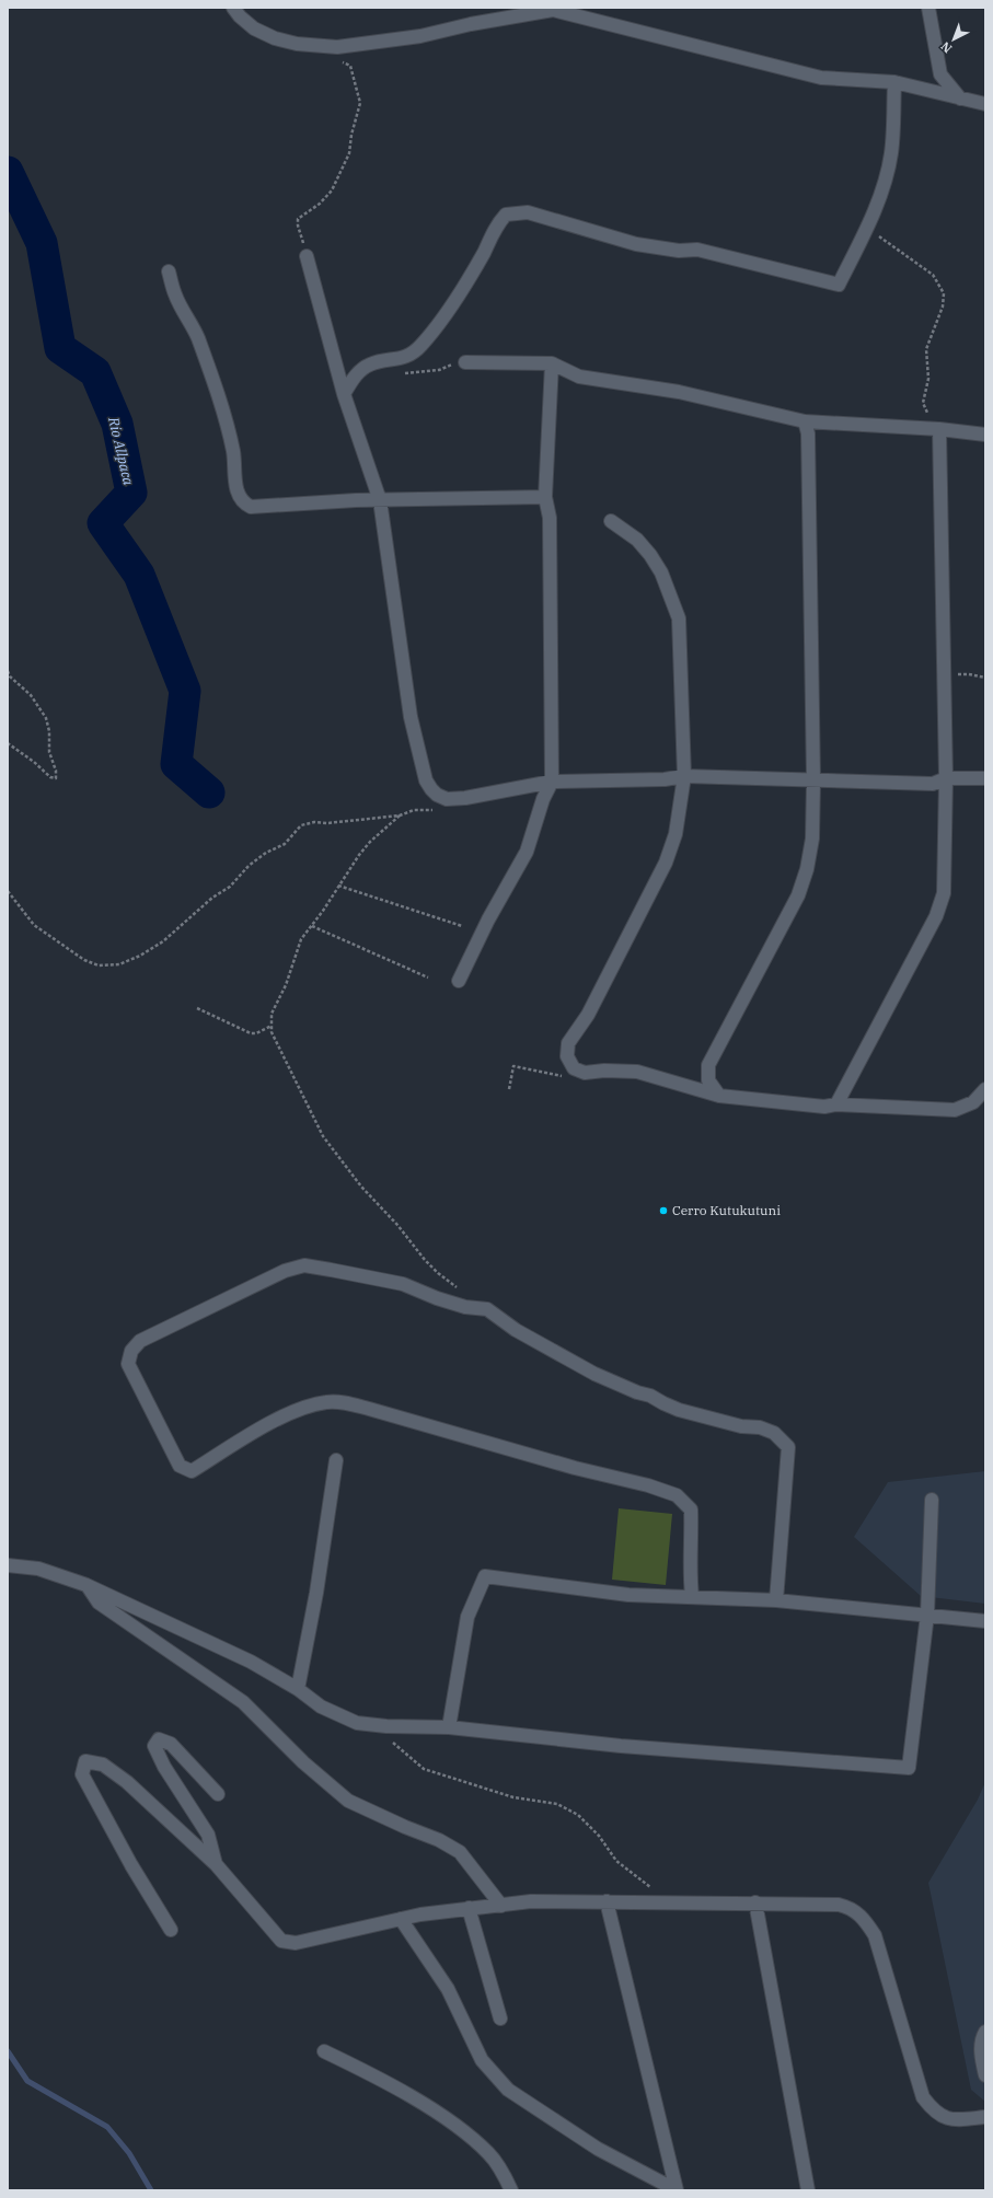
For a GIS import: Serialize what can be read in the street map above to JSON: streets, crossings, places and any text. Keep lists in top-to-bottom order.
{
  "water": ["Río Allpaca"],
  "places": ["Cerro Kutukutuni"],
  "north": "bottom left"
}
